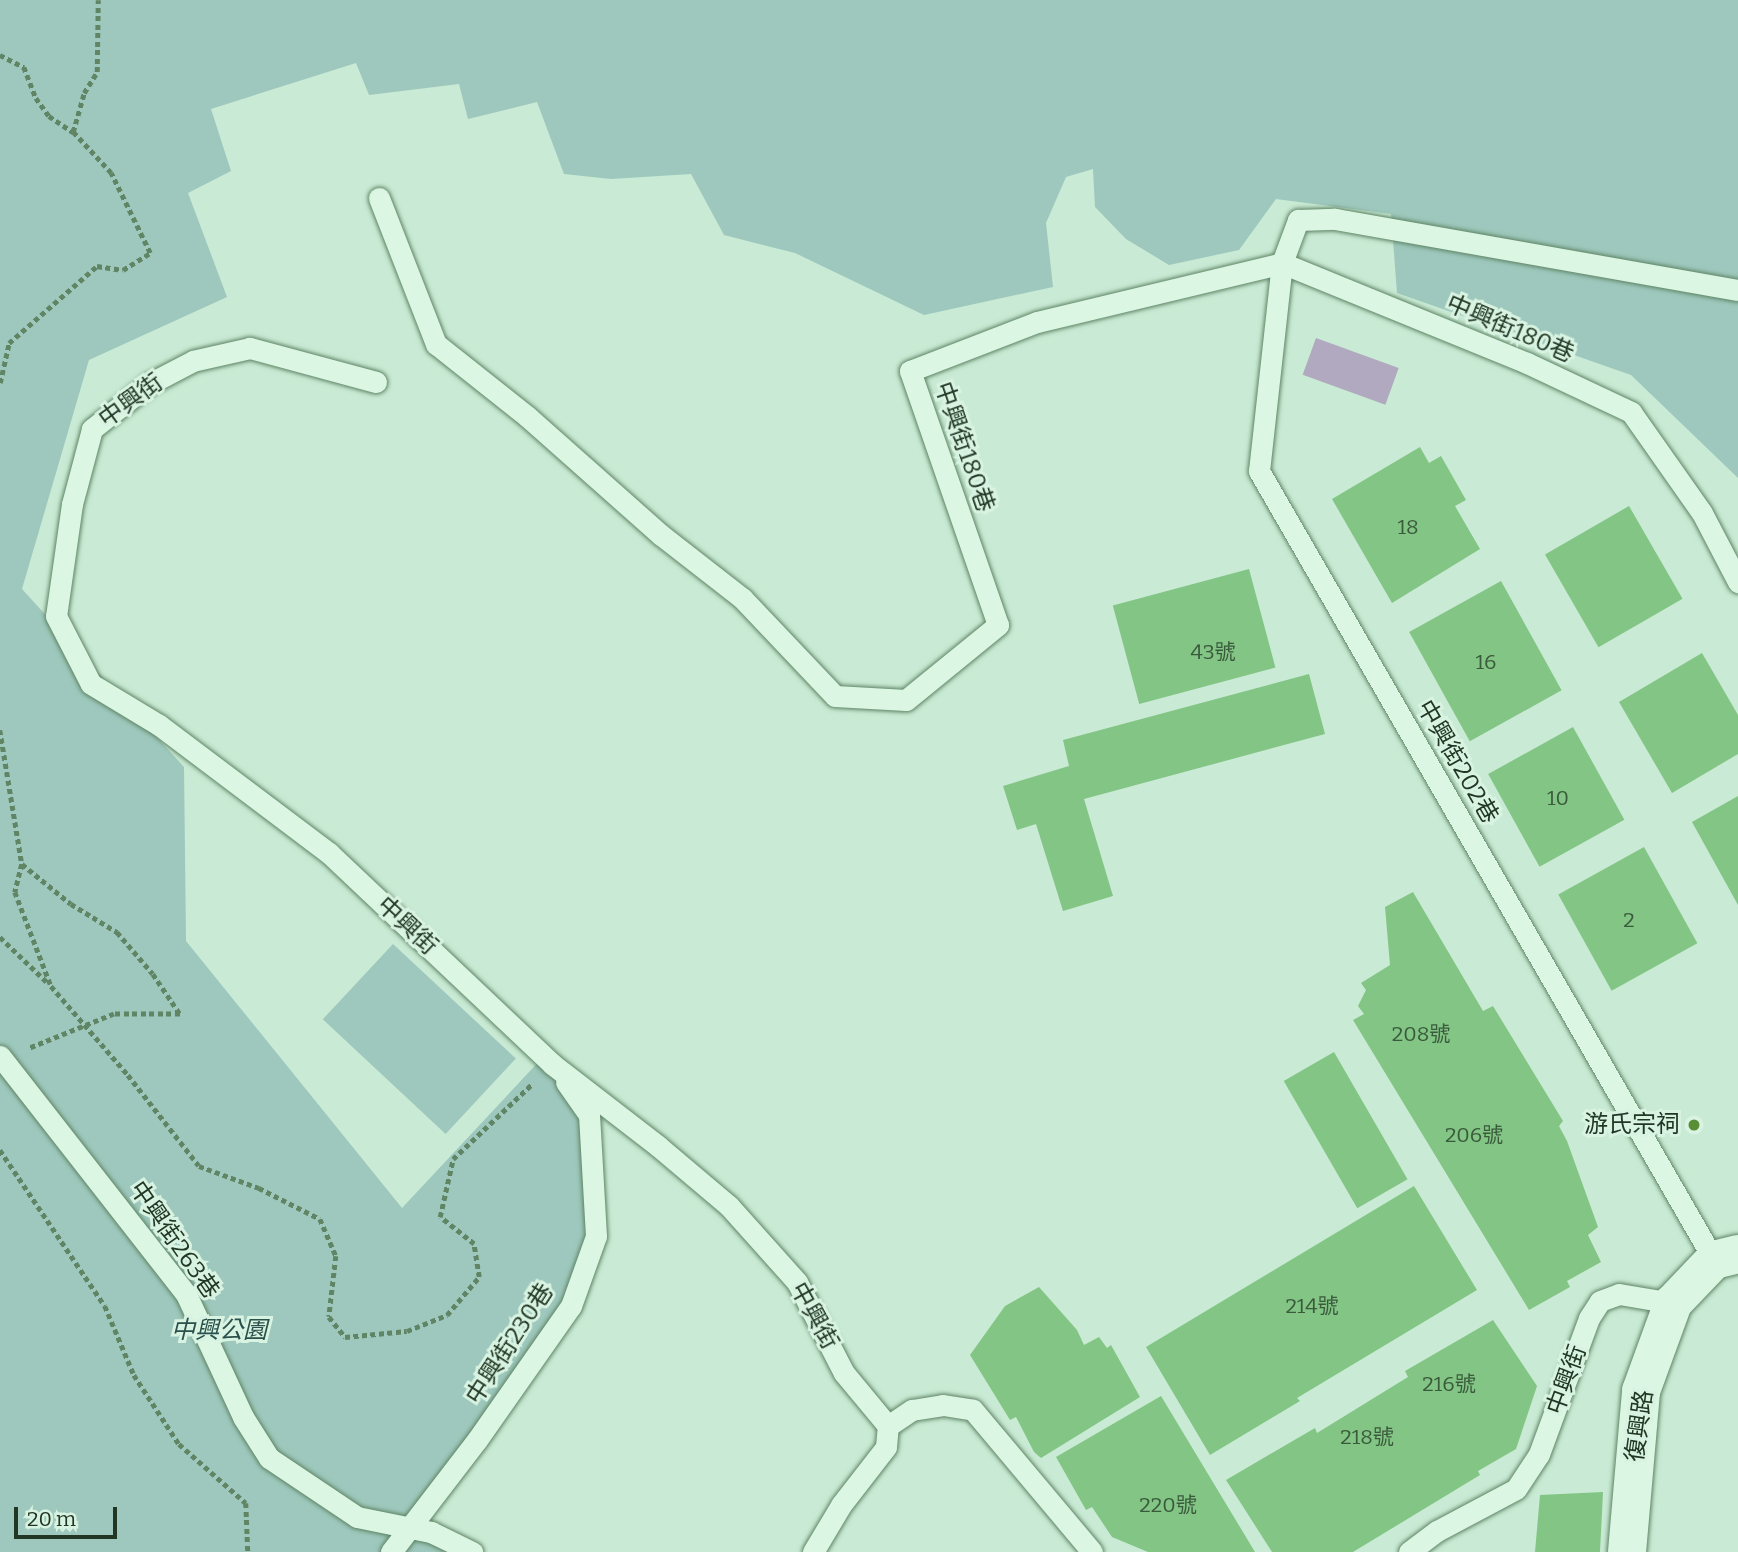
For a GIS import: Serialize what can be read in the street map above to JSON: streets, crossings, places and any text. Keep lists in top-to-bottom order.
{
  "streets": {
    "street": ["復興路"],
    "lane": [
      "中興街180巷",
      "中興街",
      "中興街202巷",
      "中興街263巷",
      "中興街230巷"
    ]
  },
  "crossings": [
    ["中興街180巷", "中興街202巷"],
    ["中興街", "中興街230巷"],
    ["中興街", "復興路"],
    ["中興街263巷", "中興街230巷"]
  ],
  "parks": ["中興公園"],
  "places": ["游氏宗祠"],
  "house_numbers": [
    "18",
    "43號",
    "16",
    "10",
    "2",
    "208號",
    "206號",
    "214號",
    "216號",
    "218號",
    "220號"
  ],
  "scale_bar": "20 m"
}
